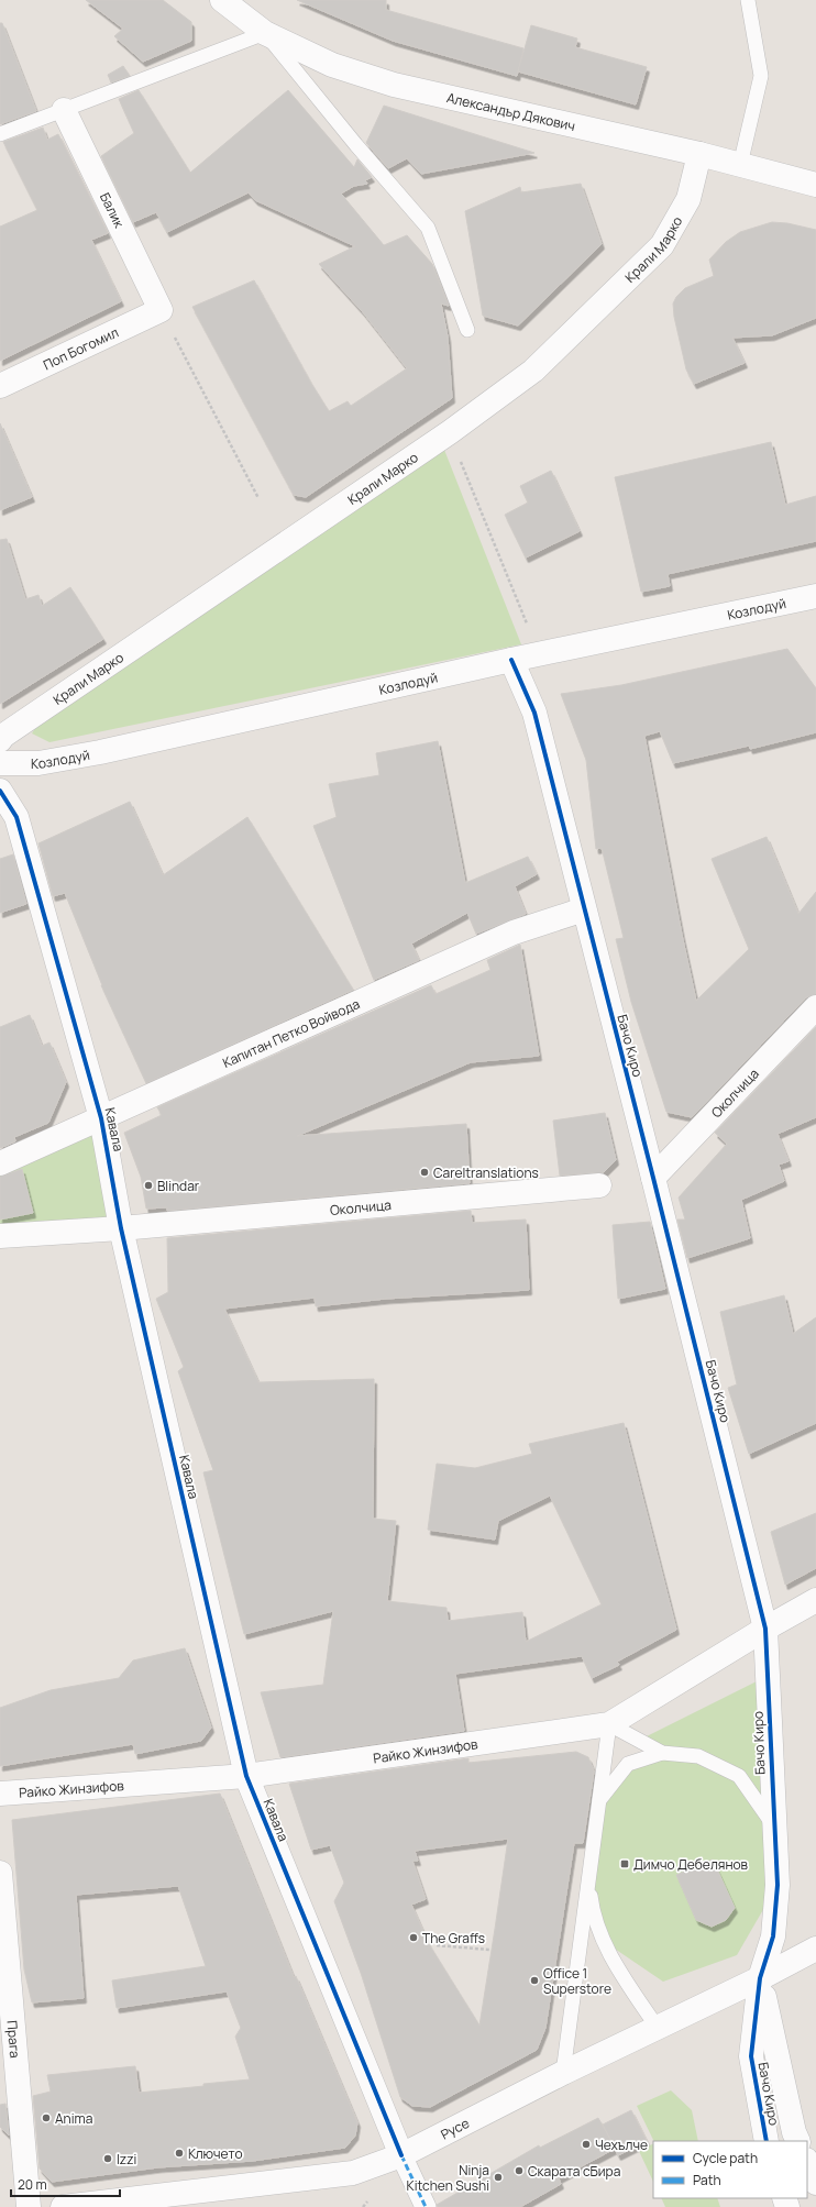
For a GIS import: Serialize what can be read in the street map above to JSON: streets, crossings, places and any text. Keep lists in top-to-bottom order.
{
  "streets": {
    "street": [
      "Александър Дякович",
      "Балик",
      "Крали Марко",
      "Поп Богомил",
      "Козлодуй",
      "Капитан Петко Войвода",
      "Бачо Киро",
      "Околчица",
      "Кавала",
      "Райко Жинзифов",
      "Прага",
      "Русе"
    ]
  },
  "crossings": [
    ["Александър Дякович", "Крали Марко"],
    ["Балик", "Поп Богомил"],
    ["Козлодуй", "Бачо Киро"],
    ["Капитан Петко Войвода", "Бачо Киро"],
    ["Капитан Петко Войвода", "Кавала"],
    ["Бачо Киро", "Околчица"],
    ["Бачо Киро", "Райко Жинзифов"],
    ["Бачо Киро", "Русе"],
    ["Околчица", "Кавала"],
    ["Кавала", "Райко Жинзифов"],
    ["Кавала", "Русе"]
  ],
  "places": {
    "other": [
      "Careltranslations",
      "Blindar",
      "The Graffs",
      "Office 1 Superstore",
      "Anima",
      "Чехълче",
      "Ключето",
      "Izzi",
      "Скарата сБира",
      "Ninja Kitchen Sushi"
    ],
    "transit": ["Димчо Дебелянов"]
  },
  "legend": ["Cycle path", "Path"],
  "scale_bar": "20 m"
}
